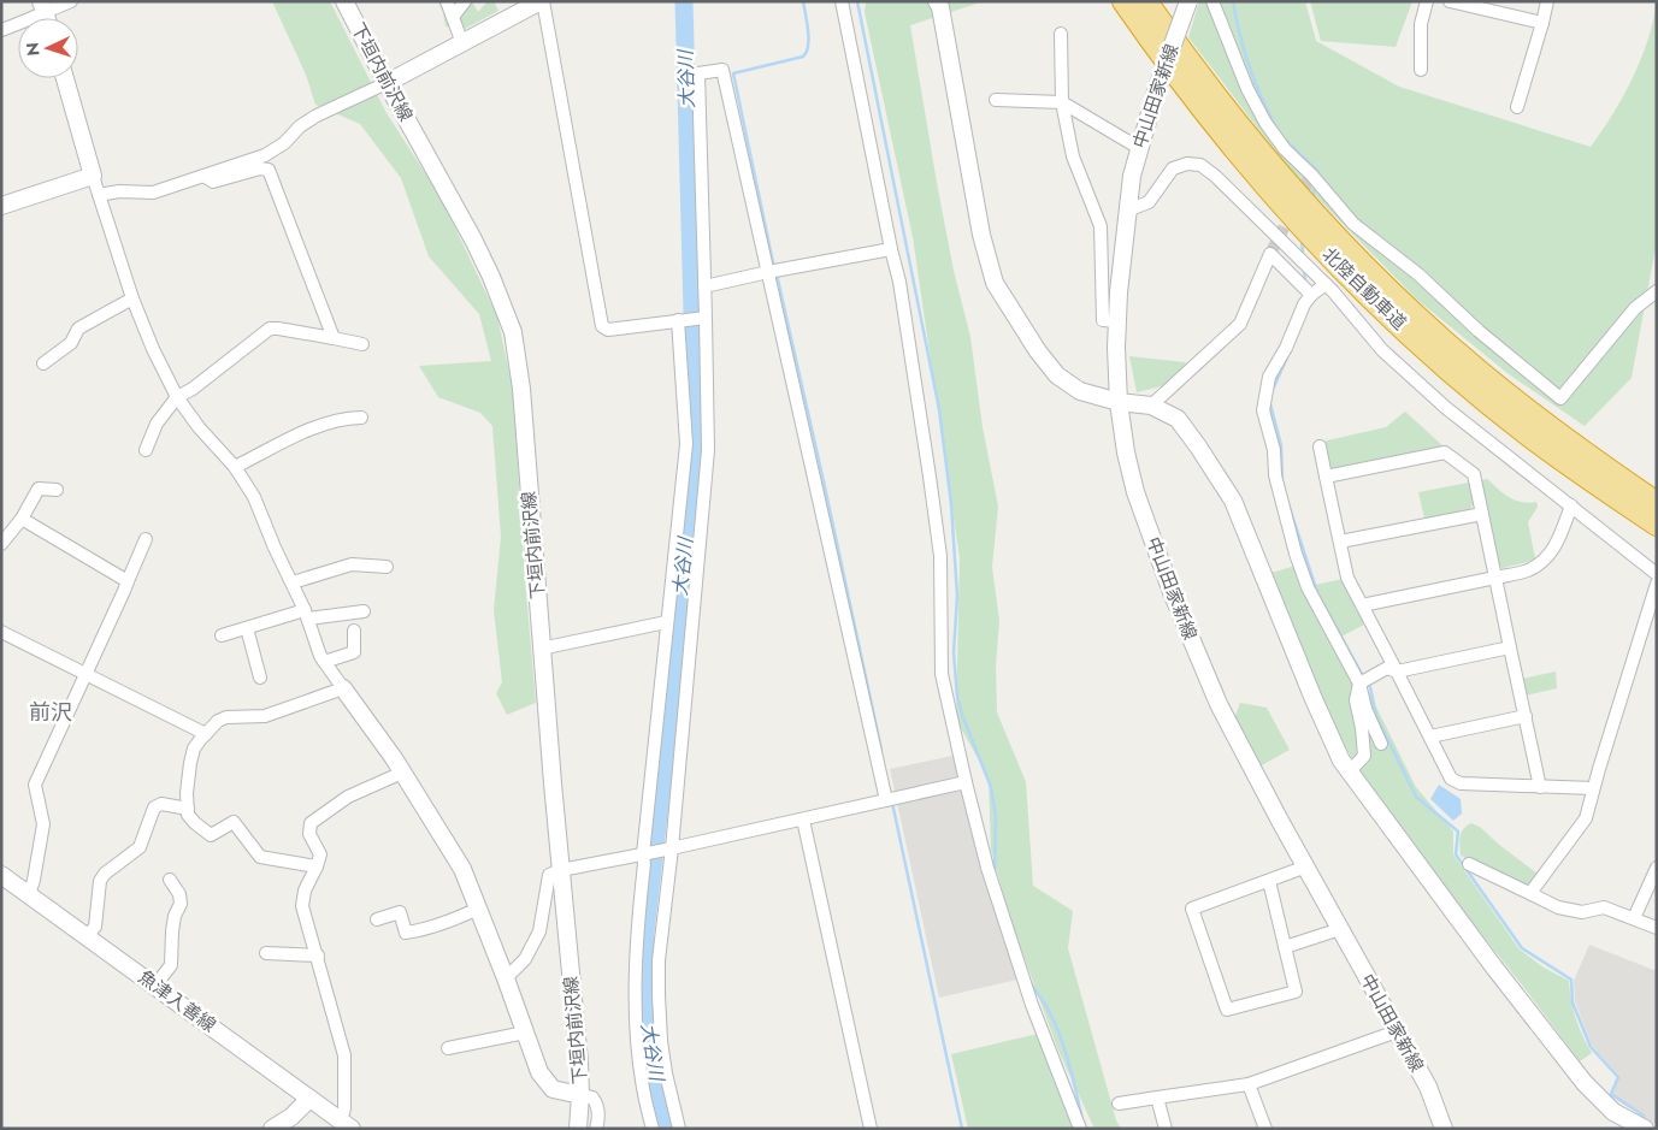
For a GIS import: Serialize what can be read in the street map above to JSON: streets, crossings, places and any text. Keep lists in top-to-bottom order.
{
  "streets": {
    "highway": ["北陸自動車道"],
    "main road": ["下垣内前沢線", "中山田家新線", "魚津入善線"]
  },
  "districts": ["前沢"],
  "water": ["大谷川"],
  "north": "left"
}
